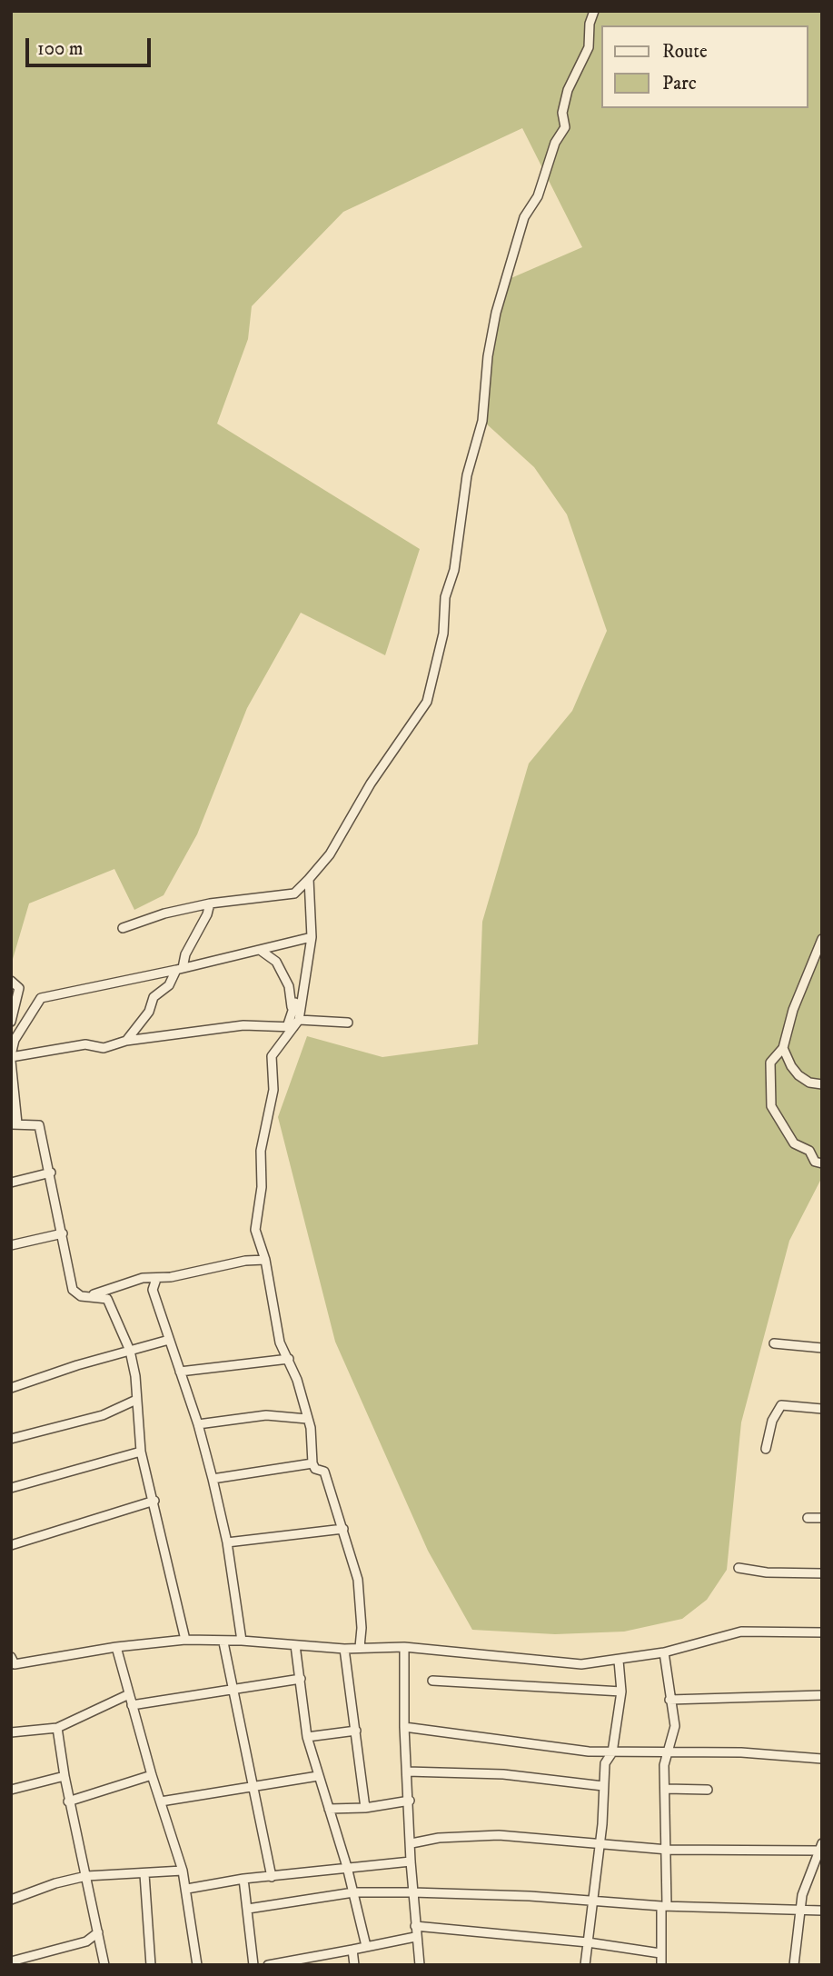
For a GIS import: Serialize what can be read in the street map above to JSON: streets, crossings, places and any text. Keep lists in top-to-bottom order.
{
  "legend": ["Route", "Parc"],
  "scale_bar": "100 m"
}
